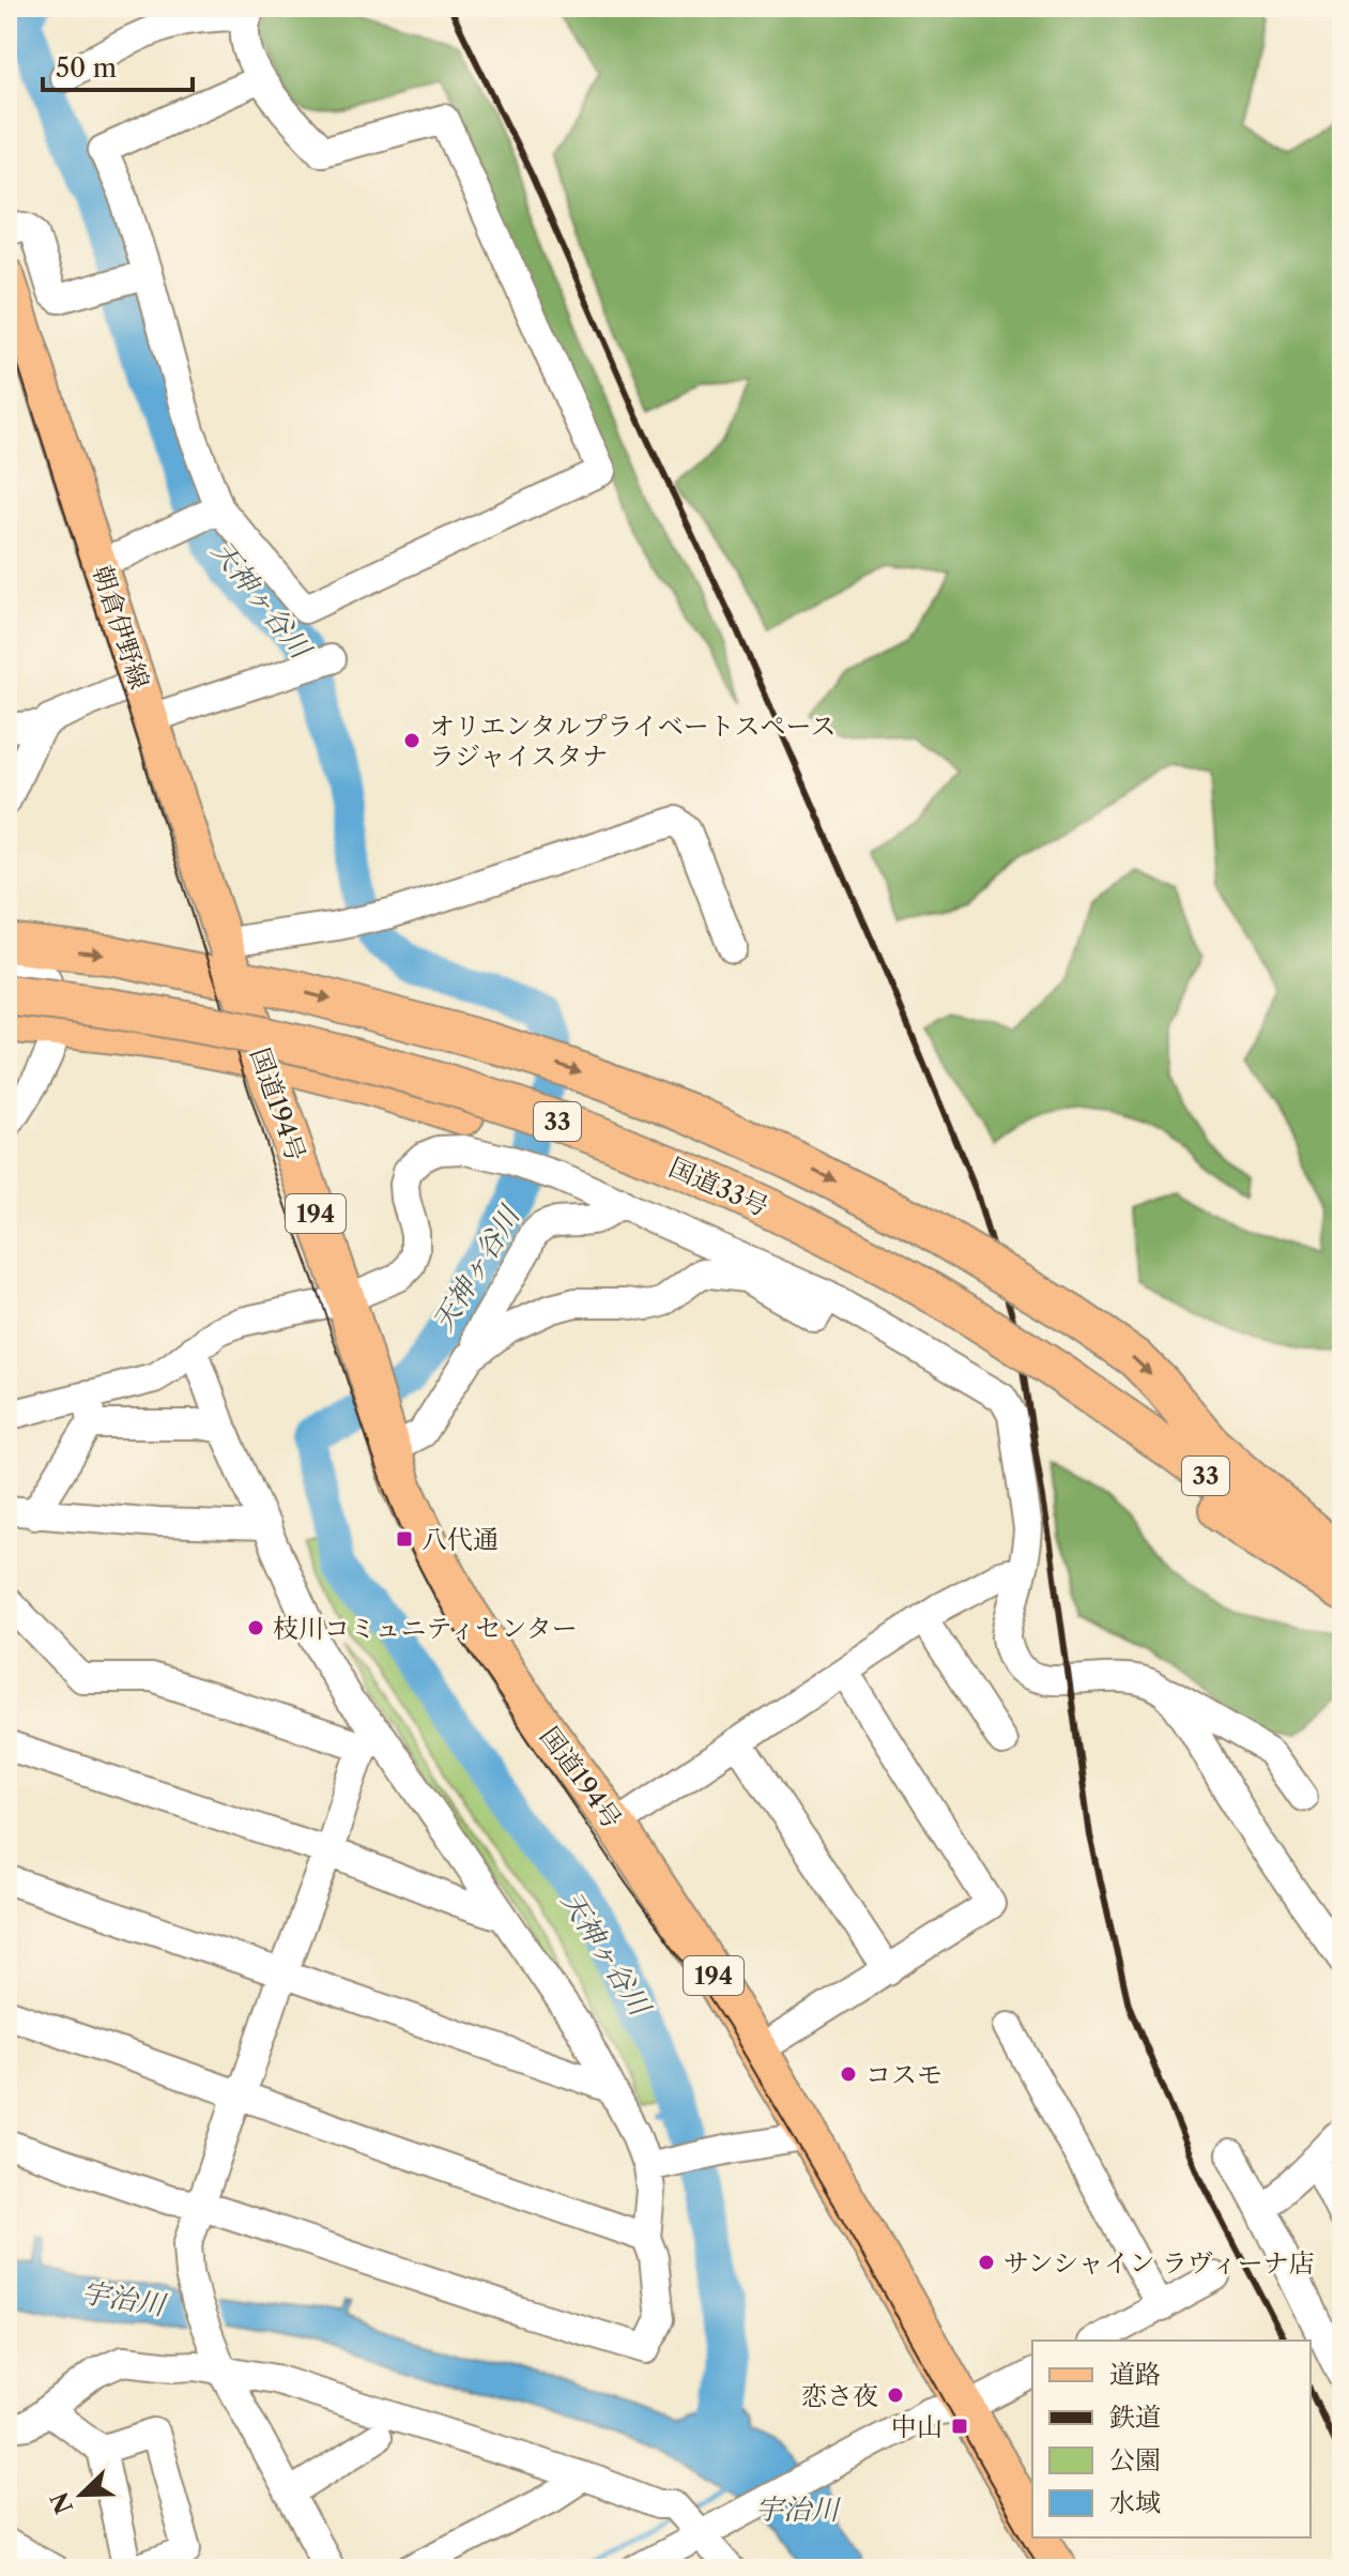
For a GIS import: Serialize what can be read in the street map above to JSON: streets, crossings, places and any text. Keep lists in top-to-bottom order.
{
  "streets": {
    "highway": [
      "国道194号",
      "33",
      "国道33号",
      "194"
    ],
    "main road": ["朝倉伊野線"]
  },
  "crossings": [
    ["朝倉伊野線", "国道194号"]
  ],
  "water": ["天神ヶ谷川", "宇治川"],
  "places": {
    "other": [
      "オリエンタルプライベートスペース ラジャイスタナ",
      "枝川コミュニティセンター",
      "コスモ",
      "サンシャイン ラヴィーナ店",
      "恋さ夜"
    ],
    "transit": ["八代通", "中山"]
  },
  "legend": [
    "道路",
    "鉄道",
    "公園",
    "水域"
  ],
  "scale_bar": "50 m",
  "north": "bottom left"
}
